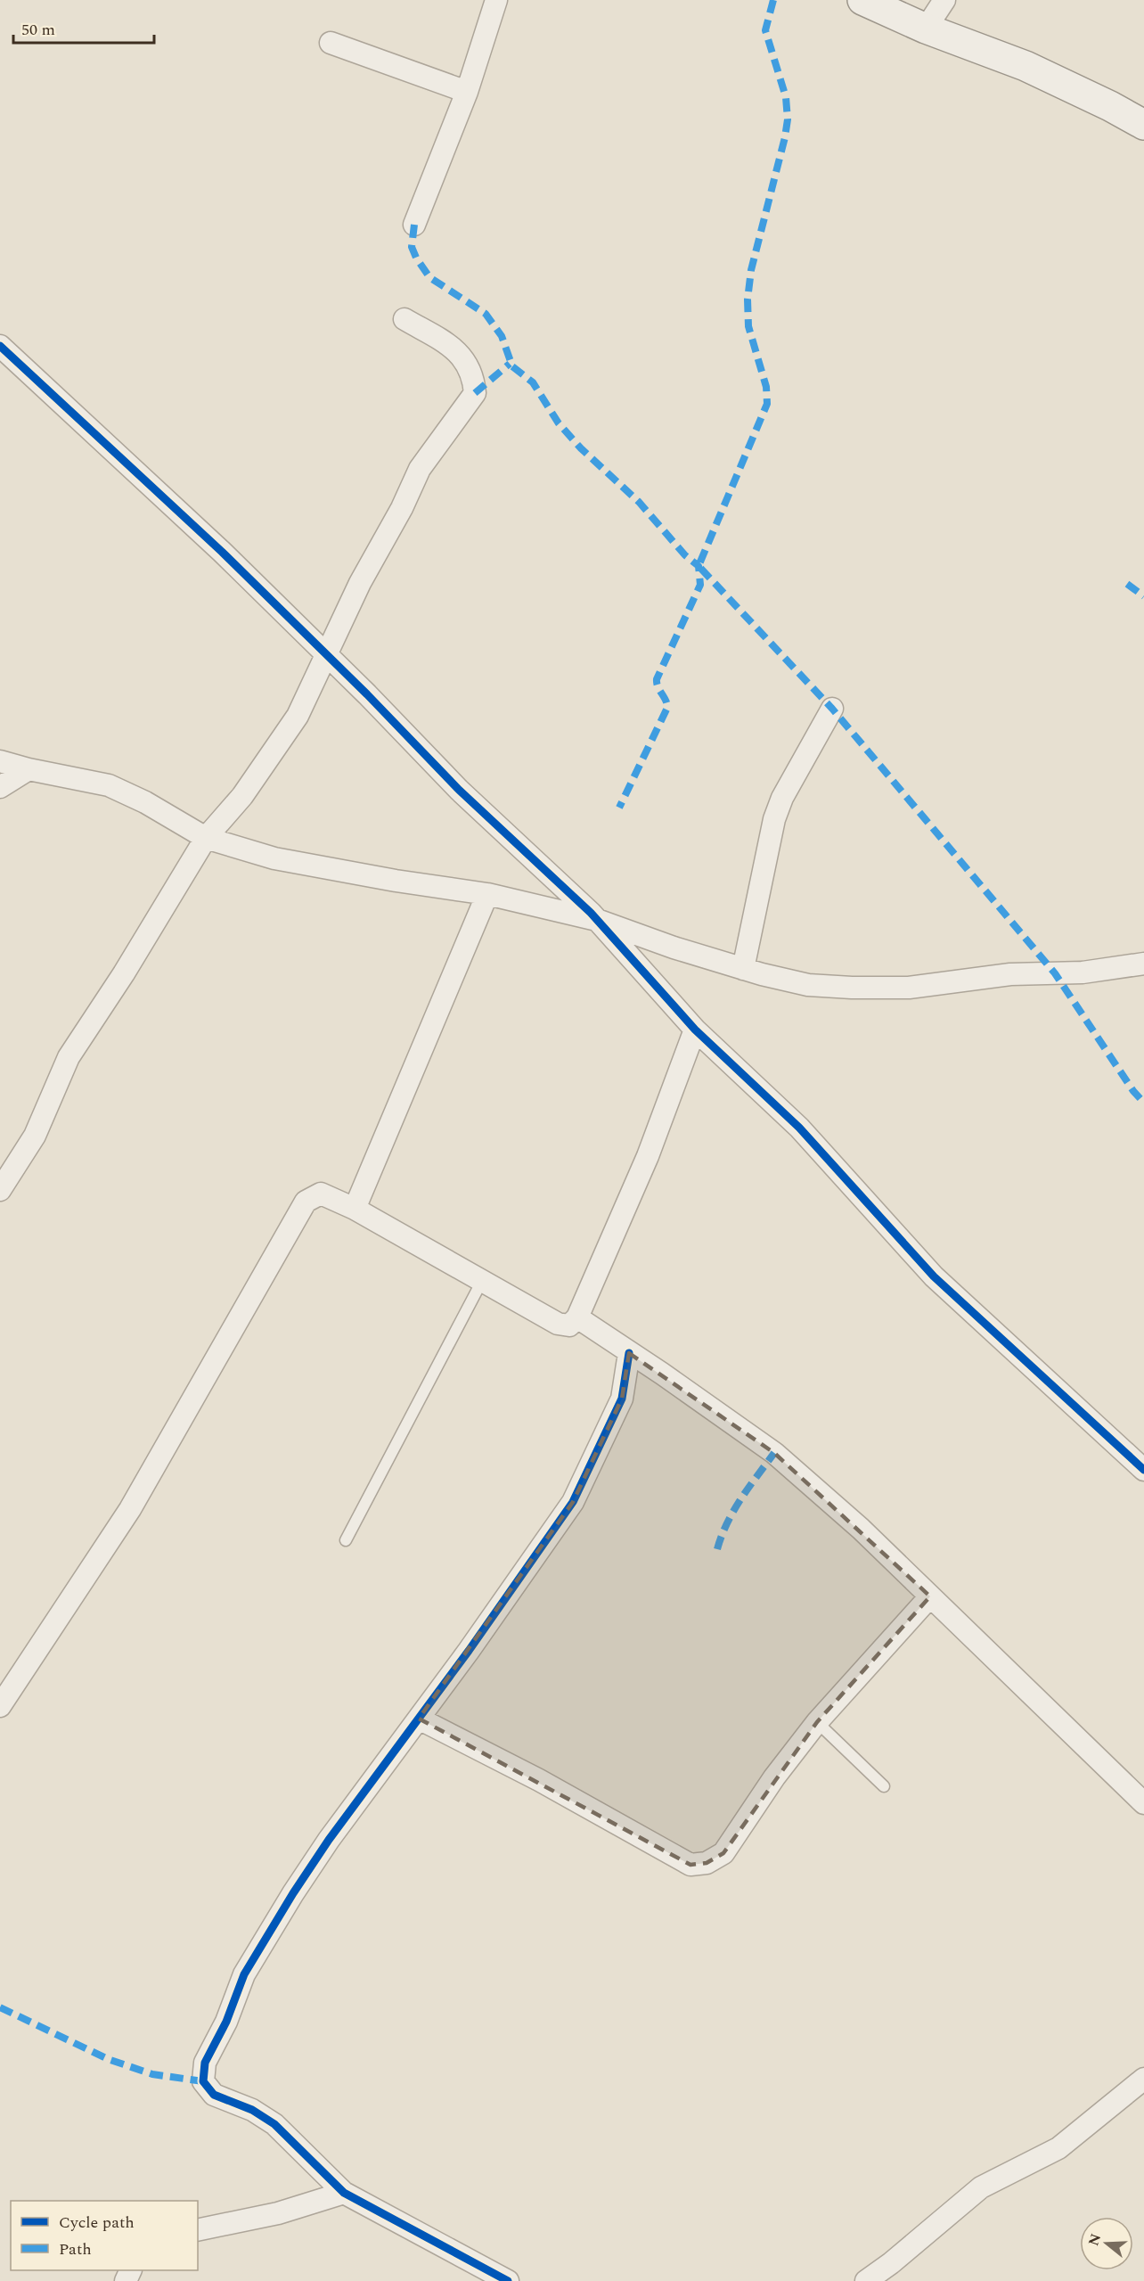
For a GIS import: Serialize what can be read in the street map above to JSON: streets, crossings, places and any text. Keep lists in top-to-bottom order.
{
  "legend": ["Cycle path", "Path"],
  "scale_bar": "50 m",
  "north": "left"
}
